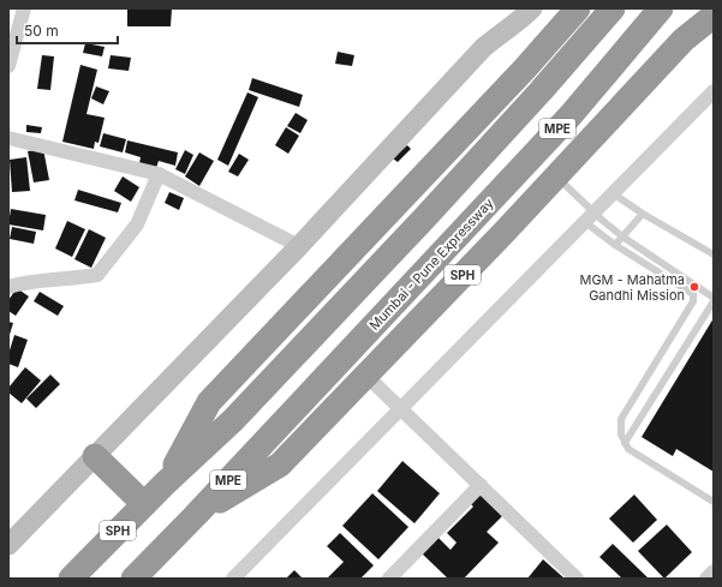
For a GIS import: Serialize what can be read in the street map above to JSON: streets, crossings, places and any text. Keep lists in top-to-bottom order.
{
  "streets": {
    "highway": ["MPE", "Mumbai - Pune Expressway", "SPH"]
  },
  "crossings": [
    ["MPE", "SPH"],
    ["Mumbai - Pune Expressway", "SPH"]
  ],
  "places": ["MGM - Mahatma Gandhi Mission"],
  "scale_bar": "50 m"
}
